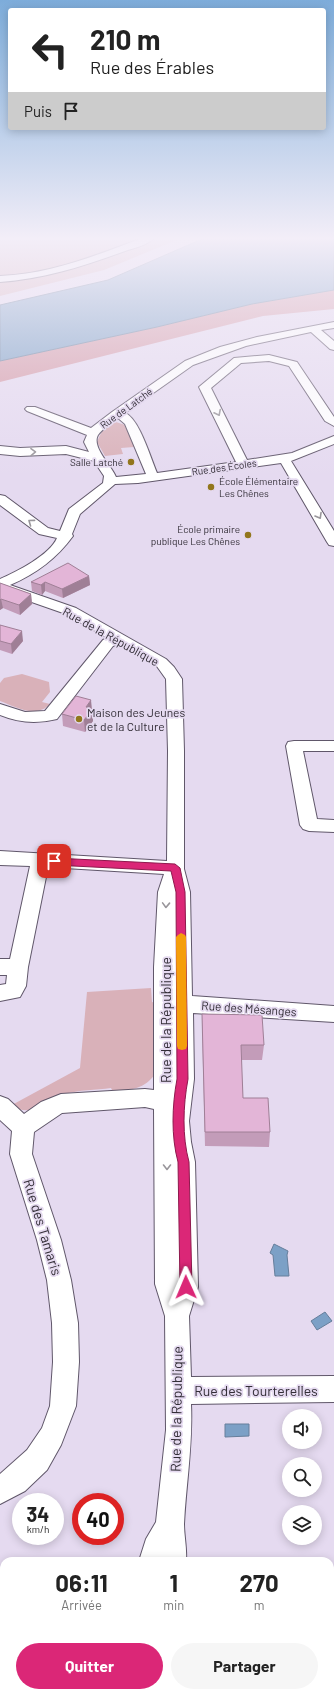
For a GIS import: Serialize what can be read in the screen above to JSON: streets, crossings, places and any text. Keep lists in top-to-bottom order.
{
  "streets": {
    "street": [
      "Rue de Latché",
      "Rue des Écoles",
      "Rue de la République",
      "Rue des Mésanges",
      "Rue des Tamaris",
      "Rue des Tourterelles"
    ]
  },
  "crossings": [
    ["Rue de Latché", "Rue des Écoles"],
    ["Rue de la République", "Rue des Mésanges"],
    ["Rue de la République", "Rue des Tourterelles"]
  ],
  "places": [
    "Salle Latché",
    "École Élémentaire Les Chênes",
    "École primaire publique Les Chênes",
    "Maison des Jeunes et de la Culture"
  ],
  "page": {
    "turn": ["210 m", "Rue des Érables"],
    "then": "Puis",
    "speed": "34 km/h",
    "limit": "40",
    "eta": [
      "06:11",
      "Arrivée",
      "1",
      "min",
      "270",
      "m"
    ],
    "buttons": ["Quitter", "Partager"]
  }
}
